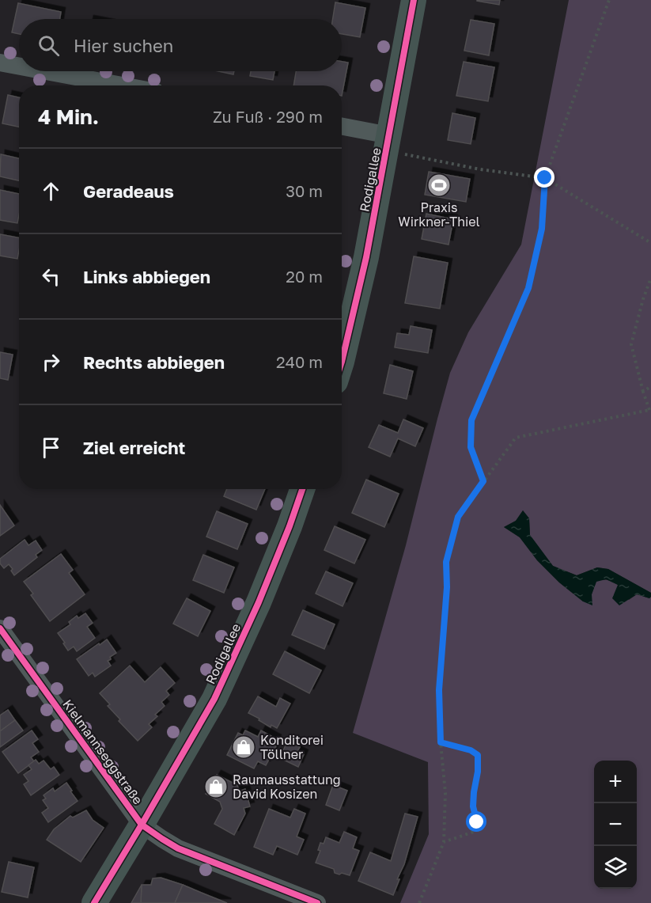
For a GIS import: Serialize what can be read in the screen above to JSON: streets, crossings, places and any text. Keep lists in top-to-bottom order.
{
  "streets": {
    "main road": ["Rodigallee"],
    "street": ["Kielmannseggstraße"]
  },
  "crossings": [
    ["Rodigallee", "Kielmannseggstraße"]
  ],
  "places": {
    "sports": ["Praxis Wirkner-Thiel"],
    "shop": ["Konditorei Töllner", "Raumausstattung David Kosizen"]
  },
  "page": {
    "search": "Hier suchen",
    "heading": ["4 Min.", "Zu Fuß · 290 m"],
    "list": [
      ["Geradeaus", "30 m"],
      ["Links abbiegen", "20 m"],
      ["Rechts abbiegen", "240 m"],
      "Ziel erreicht"
    ],
    "map_buttons": ["+", "−"]
  }
}
